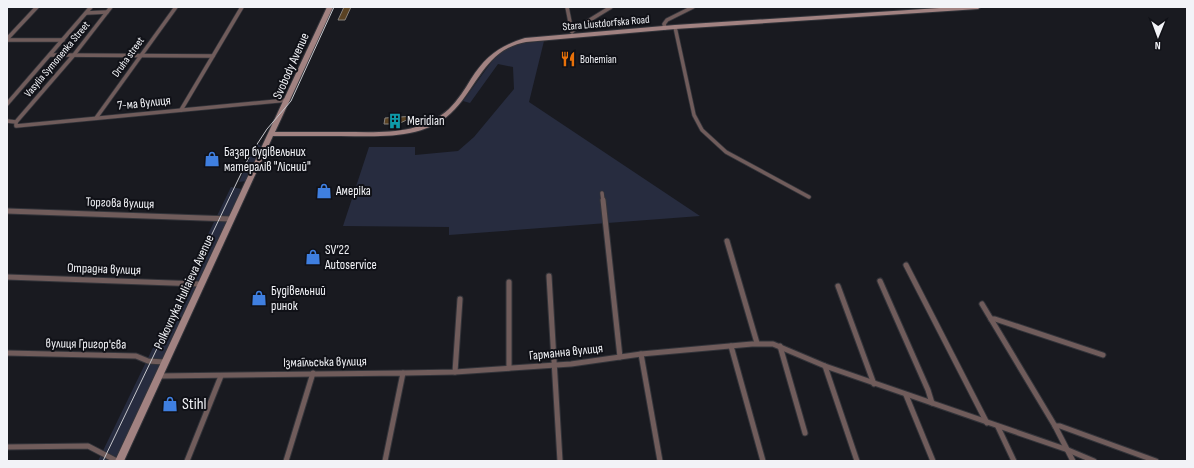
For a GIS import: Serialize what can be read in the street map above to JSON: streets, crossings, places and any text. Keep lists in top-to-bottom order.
{
  "streets": {
    "main road": ["Stara Liustdorfska Road", "Svobody Avenue", "Polkovnyka Huliaieva Avenue"],
    "street": [
      "Druha street",
      "Vasylia Symonenka Street",
      "7-ма вулиця",
      "Торгова вулиця",
      "Отрадна вулиця",
      "вулиця Григор'єва",
      "Гарманна вулиця",
      "Ізмаїльська вулиця"
    ]
  },
  "crossings": [
    ["Stara Liustdorfska Road", "Svobody Avenue"],
    ["Stara Liustdorfska Road", "Polkovnyka Huliaieva Avenue"],
    ["Druha street", "7-ма вулиця"],
    ["Vasylia Symonenka Street", "7-ма вулиця"],
    ["Svobody Avenue", "7-ма вулиця"],
    ["Svobody Avenue", "Polkovnyka Huliaieva Avenue"],
    ["Торгова вулиця", "Polkovnyka Huliaieva Avenue"],
    ["Отрадна вулиця", "Polkovnyka Huliaieva Avenue"],
    ["Polkovnyka Huliaieva Avenue", "вулиця Григор'єва"],
    ["Polkovnyka Huliaieva Avenue", "Ізмаїльська вулиця"],
    ["Гарманна вулиця", "Ізмаїльська вулиця"]
  ],
  "places": {
    "restaurant": ["Bohemian"],
    "building": ["Meridian"],
    "shop": [
      "Базар будівельних матералів \"Лісний\"",
      "Амеріка",
      "SV’22 Autoservice",
      "Будівельний ринок",
      "Stihl"
    ]
  },
  "north": "bottom"
}
